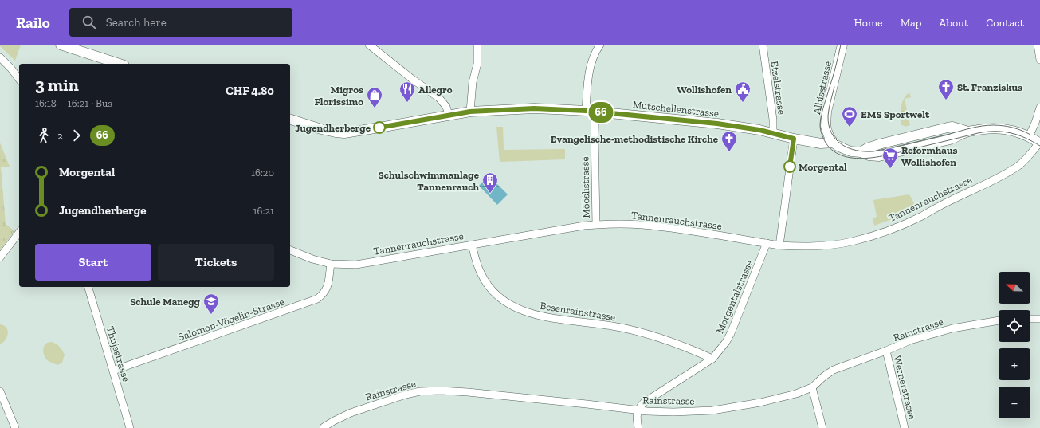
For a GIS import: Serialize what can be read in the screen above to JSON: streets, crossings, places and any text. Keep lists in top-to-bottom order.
{
  "streets": {
    "street": [
      "Etzelstrasse",
      "Albisstrasse",
      "Mutschellenstrasse",
      "Mööslistrasse",
      "Tannenrauchstrasse",
      "Morgentalstrasse",
      "Besenrainstrasse",
      "Salomon-Vögelin-Strasse",
      "Rainstrasse",
      "Thujastrasse",
      "Wernerstrasse"
    ]
  },
  "crossings": [
    ["Etzelstrasse", "Mutschellenstrasse"],
    ["Albisstrasse", "Mutschellenstrasse"],
    ["Mutschellenstrasse", "Mööslistrasse"],
    ["Mööslistrasse", "Tannenrauchstrasse"],
    ["Tannenrauchstrasse", "Morgentalstrasse"],
    ["Tannenrauchstrasse", "Besenrainstrasse"],
    ["Tannenrauchstrasse", "Salomon-Vögelin-Strasse"],
    ["Morgentalstrasse", "Besenrainstrasse"],
    ["Morgentalstrasse", "Rainstrasse"],
    ["Salomon-Vögelin-Strasse", "Thujastrasse"],
    ["Rainstrasse", "Wernerstrasse"]
  ],
  "places": {
    "church": ["St. Franziskus", "Evangelische-methodistische Kirche"],
    "restaurant": ["Allegro"],
    "public building": ["Wollishofen"],
    "shop": ["Migros Florissimo"],
    "other": ["Jugendherberge", "Morgental"],
    "sports": ["EMS Sportwelt"],
    "supermarket": ["Reformhaus Wollishofen"],
    "building": ["Schulschwimmanlage Tannenrauch"],
    "school or university": ["Schule Manegg"]
  },
  "lines": ["bus line 66"],
  "north": "left",
  "page": {
    "header": "Railo",
    "search": "Search here",
    "nav": [
      "Home",
      "Map",
      "About",
      "Contact"
    ],
    "on_map": "66",
    "heading": ["3 min", "16:18 – 16:21 · Bus", "CHF 4.80"],
    "legs": ["2", "66"],
    "list": [
      {
        "name": "Morgental",
        "value": "16:20"
      },
      {
        "name": "Jugendherberge",
        "value": "16:21"
      }
    ],
    "buttons": ["Start", "Tickets"],
    "map_buttons": ["+", "−"]
  }
}
